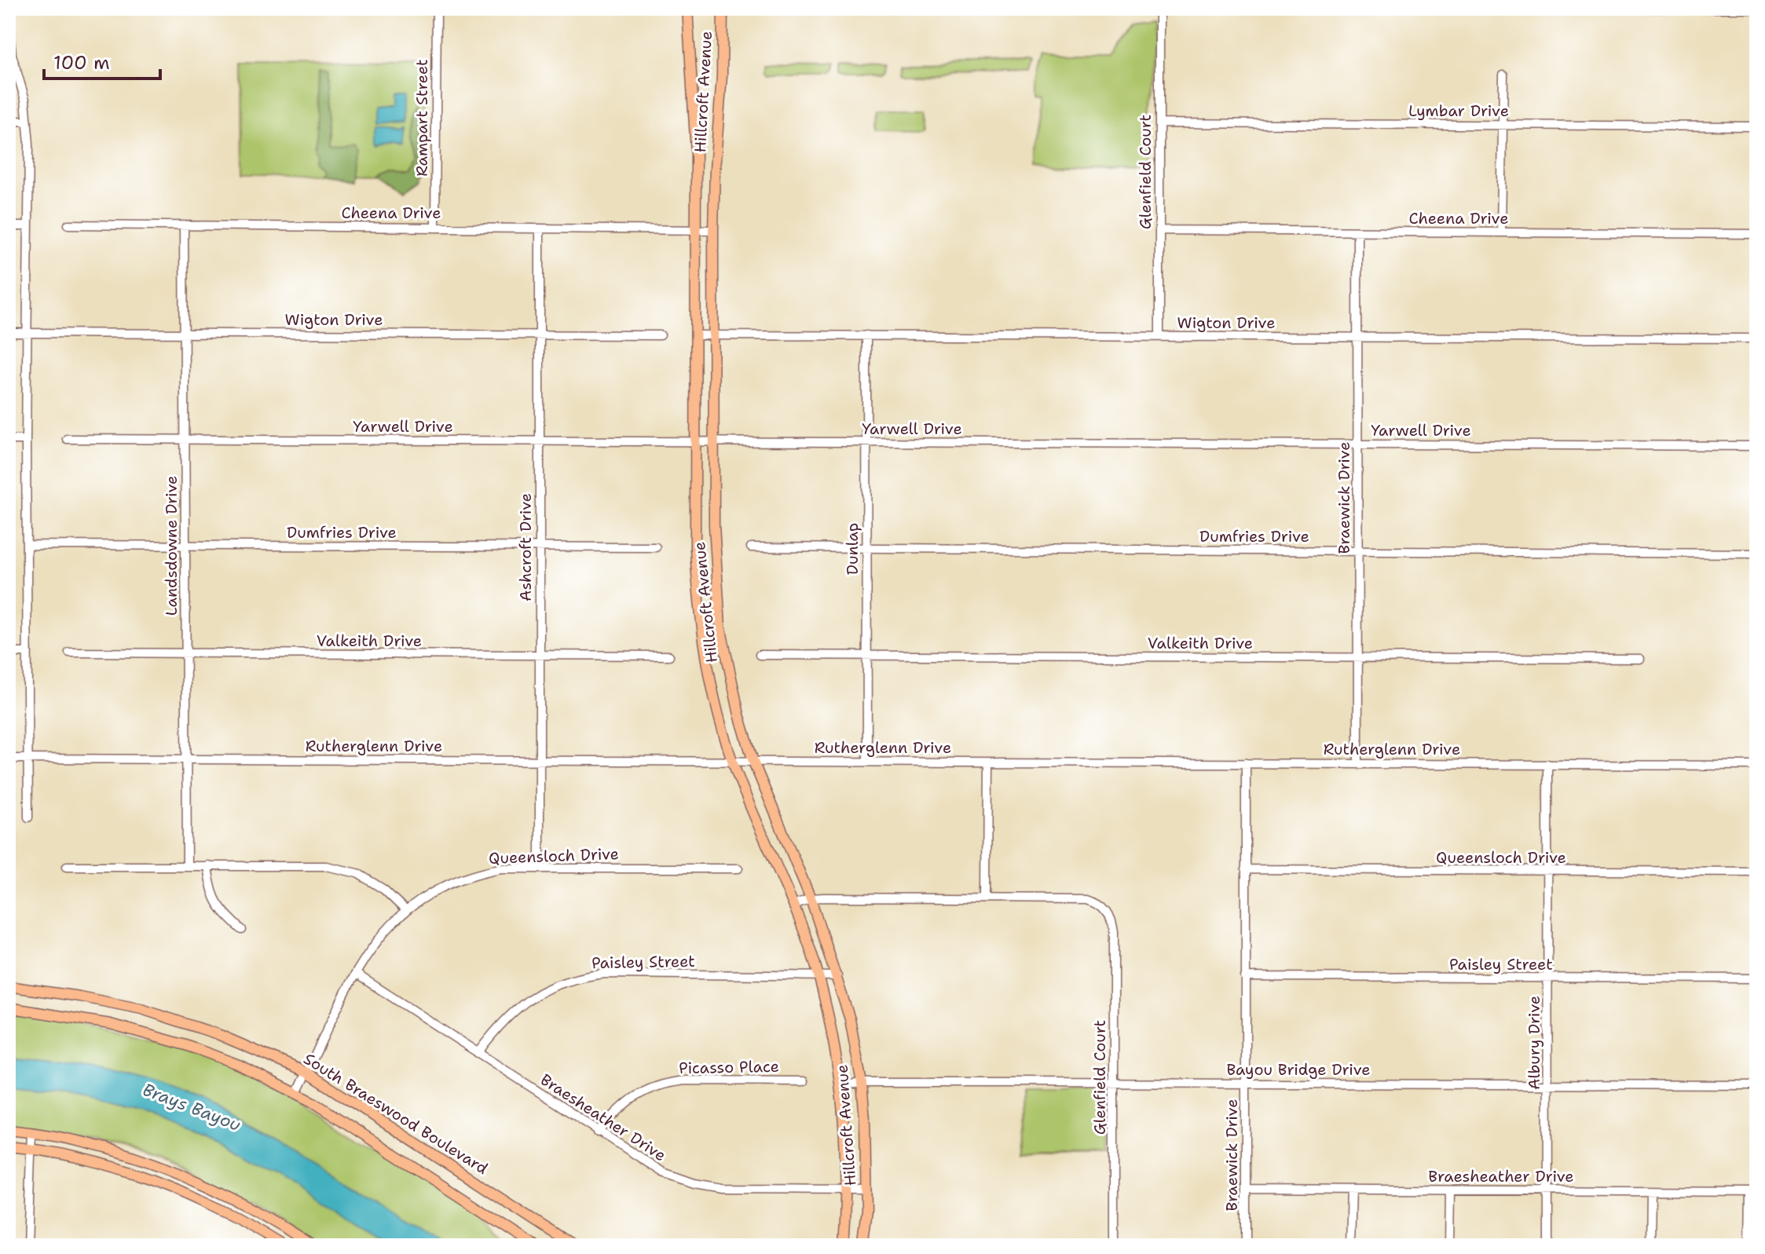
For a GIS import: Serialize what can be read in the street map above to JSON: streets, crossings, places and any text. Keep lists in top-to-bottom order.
{
  "streets": {
    "main road": ["Hillcroft Avenue", "South Braeswood Boulevard"],
    "street": [
      "Lymbar Drive",
      "Rampart Street",
      "Glenfield Court",
      "Cheena Drive",
      "Wigton Drive",
      "Yarwell Drive",
      "Braewick Drive",
      "Dumfries Drive",
      "Landsdowne Drive",
      "Ashcroft Drive",
      "Dunlap",
      "Valkeith Drive",
      "Rutherglenn Drive",
      "Queensloch Drive",
      "Paisley Street",
      "Albury Drive",
      "Picasso Place",
      "Bayou Bridge Drive",
      "Braesheather Drive"
    ]
  },
  "crossings": [
    ["Hillcroft Avenue", "Cheena Drive"],
    ["Hillcroft Avenue", "Wigton Drive"],
    ["Hillcroft Avenue", "Yarwell Drive"],
    ["Hillcroft Avenue", "Rutherglenn Drive"],
    ["Hillcroft Avenue", "Paisley Street"],
    ["Hillcroft Avenue", "Bayou Bridge Drive"],
    ["Hillcroft Avenue", "Braesheather Drive"],
    ["Lymbar Drive", "Glenfield Court"],
    ["Rampart Street", "Cheena Drive"],
    ["Glenfield Court", "Cheena Drive"],
    ["Glenfield Court", "Wigton Drive"],
    ["Glenfield Court", "Bayou Bridge Drive"],
    ["Cheena Drive", "Braewick Drive"],
    ["Cheena Drive", "Landsdowne Drive"],
    ["Cheena Drive", "Ashcroft Drive"],
    ["Wigton Drive", "Braewick Drive"],
    ["Wigton Drive", "Landsdowne Drive"],
    ["Wigton Drive", "Ashcroft Drive"],
    ["Wigton Drive", "Dunlap"],
    ["Yarwell Drive", "Braewick Drive"],
    ["Yarwell Drive", "Landsdowne Drive"],
    ["Yarwell Drive", "Ashcroft Drive"],
    ["Yarwell Drive", "Dunlap"],
    ["Braewick Drive", "Dumfries Drive"],
    ["Braewick Drive", "Valkeith Drive"],
    ["Braewick Drive", "Rutherglenn Drive"],
    ["Braewick Drive", "Queensloch Drive"],
    ["Braewick Drive", "Paisley Street"],
    ["Braewick Drive", "Bayou Bridge Drive"],
    ["Braewick Drive", "Braesheather Drive"],
    ["Dumfries Drive", "Landsdowne Drive"],
    ["Dumfries Drive", "Ashcroft Drive"],
    ["Dumfries Drive", "Dunlap"],
    ["Landsdowne Drive", "Valkeith Drive"],
    ["Landsdowne Drive", "Rutherglenn Drive"],
    ["Ashcroft Drive", "Valkeith Drive"],
    ["Ashcroft Drive", "Rutherglenn Drive"],
    ["Ashcroft Drive", "Queensloch Drive"],
    ["Dunlap", "Valkeith Drive"],
    ["Dunlap", "Rutherglenn Drive"],
    ["Rutherglenn Drive", "Albury Drive"],
    ["Queensloch Drive", "Albury Drive"],
    ["Queensloch Drive", "South Braeswood Boulevard"],
    ["Queensloch Drive", "Braesheather Drive"],
    ["Paisley Street", "Albury Drive"],
    ["Paisley Street", "Braesheather Drive"],
    ["Albury Drive", "Bayou Bridge Drive"],
    ["Albury Drive", "Braesheather Drive"],
    ["Picasso Place", "Braesheather Drive"]
  ],
  "water": ["Brays Bayou"],
  "scale_bar": "100 m"
}
